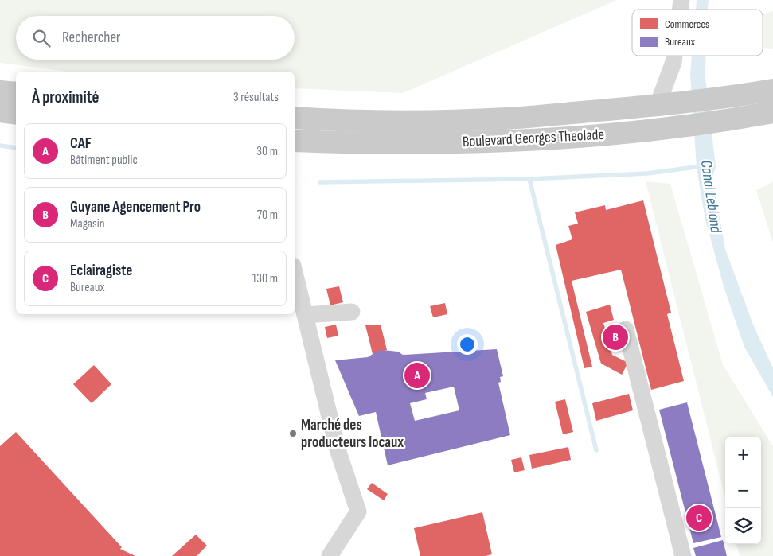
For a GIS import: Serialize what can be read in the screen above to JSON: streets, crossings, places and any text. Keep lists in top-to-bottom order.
{
  "streets": {
    "main road": ["Boulevard Georges Theolade"]
  },
  "water": ["Canal Leblond"],
  "places": ["Marché des producteurs locaux"],
  "legend": ["Commerces", "Bureaux"],
  "page": {
    "search": "Rechercher",
    "heading": ["À proximité", "3 résultats"],
    "list": [
      {
        "mark": "A",
        "name": "CAF",
        "note": "Bâtiment public",
        "value": "30 m"
      },
      {
        "mark": "B",
        "name": "Guyane Agencement Pro",
        "note": "Magasin",
        "value": "70 m"
      },
      {
        "mark": "C",
        "name": "Eclairagiste",
        "note": "Bureaux",
        "value": "130 m"
      }
    ],
    "pins": ["B", "A", "C"],
    "map_buttons": ["+", "−"]
  }
}
